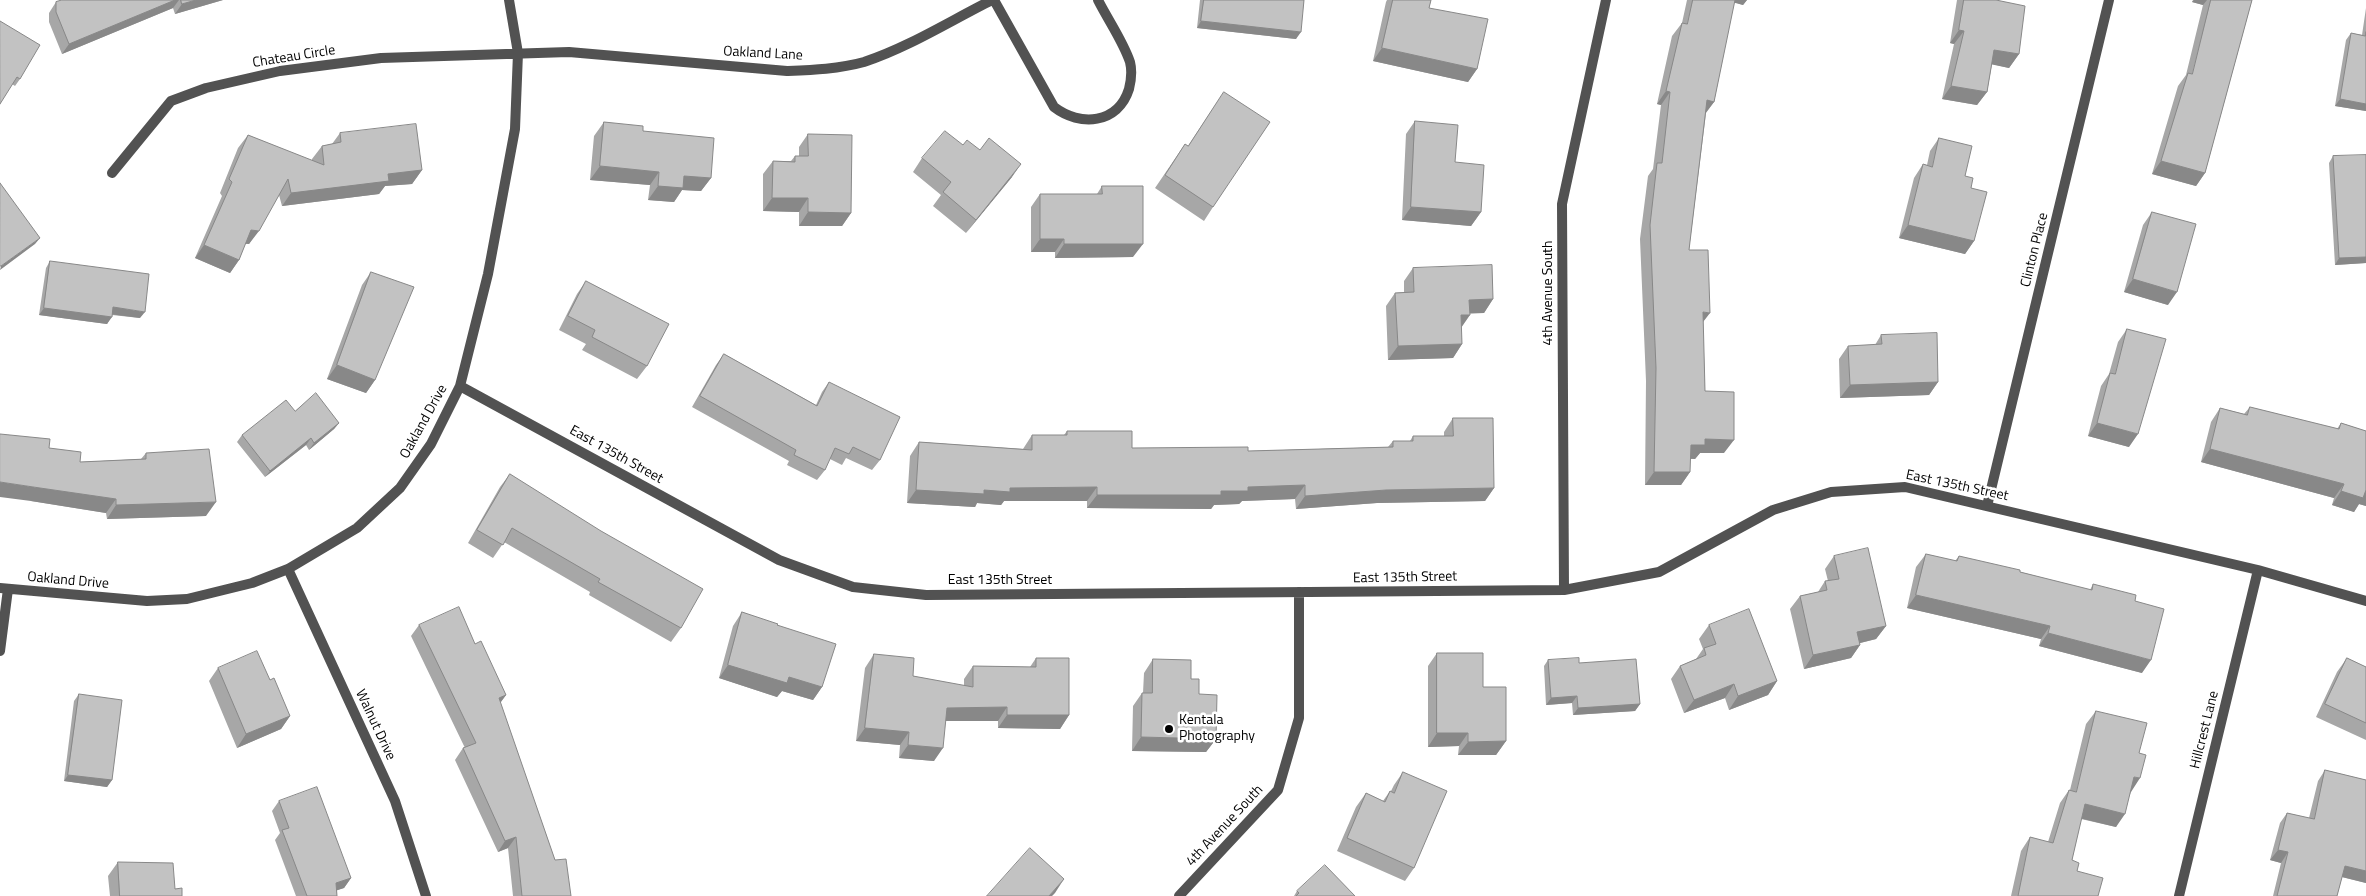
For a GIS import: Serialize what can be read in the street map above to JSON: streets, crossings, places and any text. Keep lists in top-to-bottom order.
{
  "streets": {
    "street": [
      "Oakland Lane",
      "Chateau Circle",
      "Clinton Place",
      "4th Avenue South",
      "Oakland Drive",
      "East 135th Street",
      "Walnut Drive",
      "Hillcrest Lane"
    ]
  },
  "crossings": [
    ["Oakland Lane", "Chateau Circle"],
    ["Oakland Lane", "Oakland Drive"],
    ["Chateau Circle", "Oakland Drive"],
    ["Clinton Place", "East 135th Street"],
    ["4th Avenue South", "East 135th Street"],
    ["Oakland Drive", "East 135th Street"],
    ["Oakland Drive", "Walnut Drive"],
    ["East 135th Street", "Hillcrest Lane"]
  ],
  "places": ["Kentala Photography"]
}
